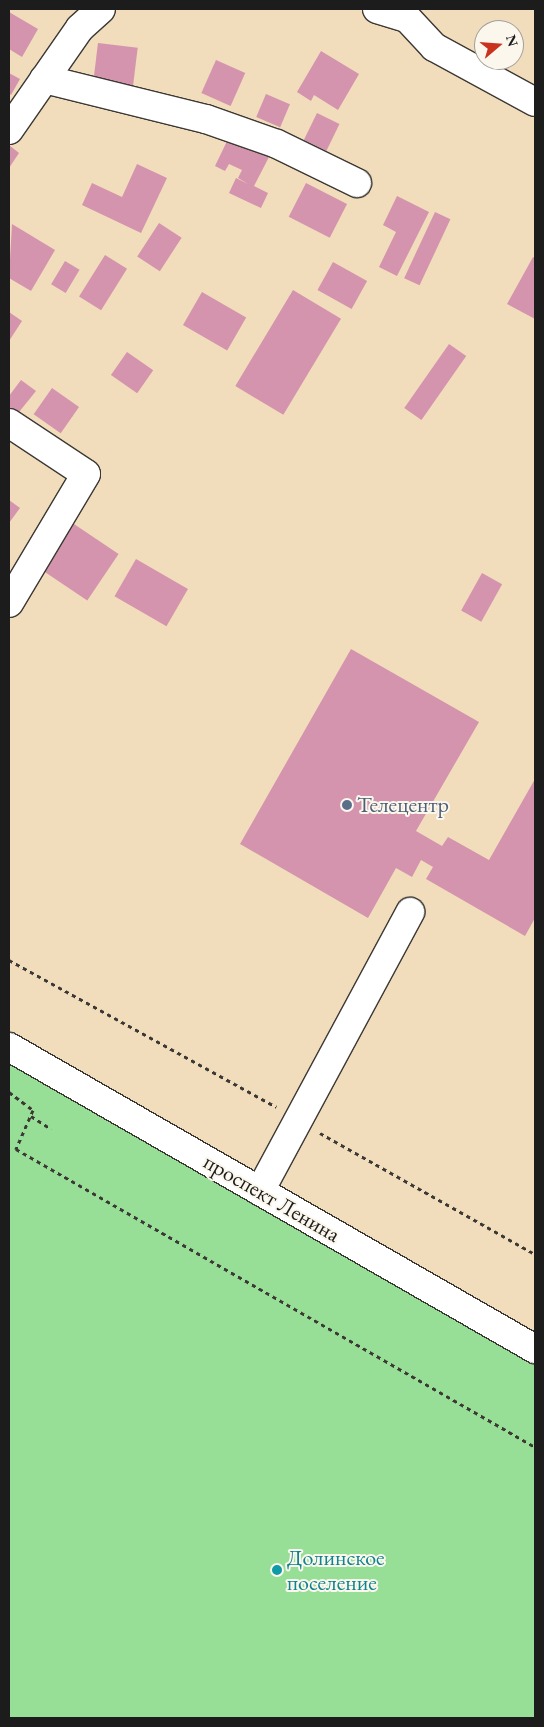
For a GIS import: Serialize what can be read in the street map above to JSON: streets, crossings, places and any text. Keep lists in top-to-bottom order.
{
  "streets": {
    "street": ["проспект Ленина"]
  },
  "places": ["Телецентр", "Долинское поселение"],
  "north": "right"
}
